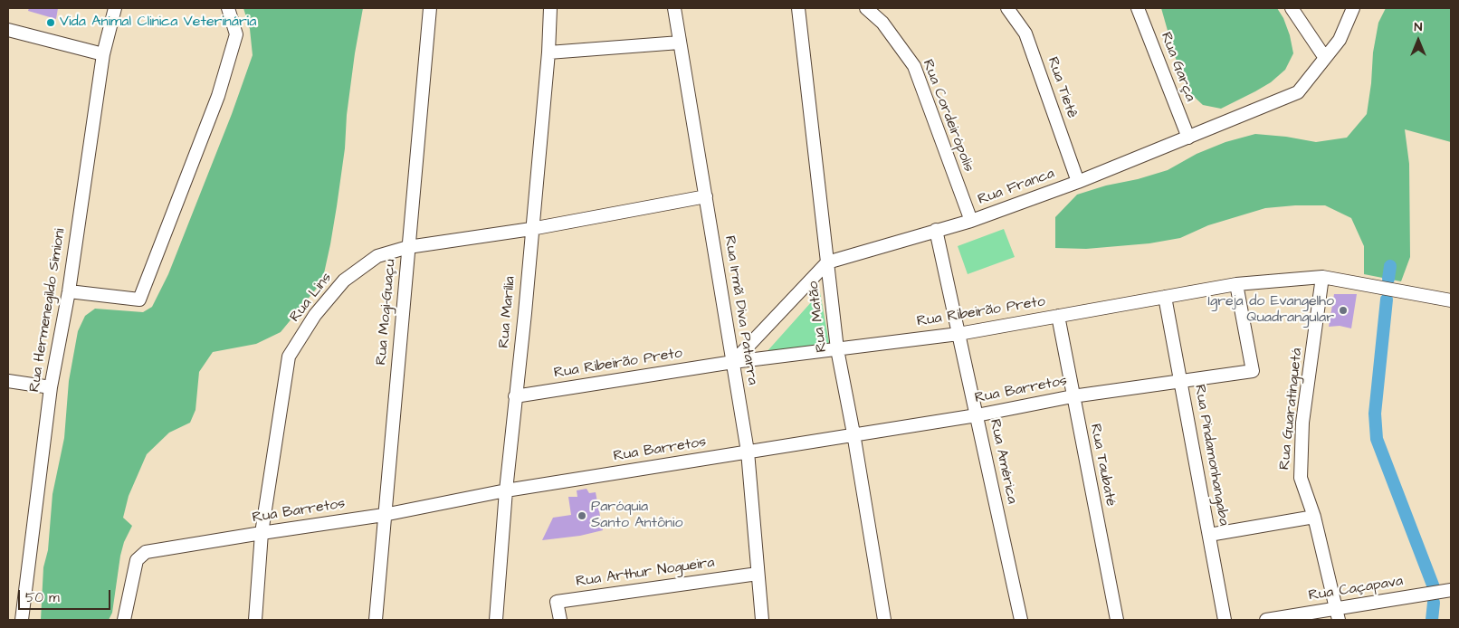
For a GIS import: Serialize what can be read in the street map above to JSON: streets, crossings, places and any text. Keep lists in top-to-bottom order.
{
  "streets": {
    "street": [
      "Rua Garça",
      "Rua Tietê",
      "Rua Cordeirópolis",
      "Rua Franca",
      "Rua Lins",
      "Rua Hermenegildo Simioni",
      "Rua Irmã Diva Patarra",
      "Rua Mogi-Guaçu",
      "Rua Marília",
      "Rua Ribeirão Preto",
      "Rua Matão",
      "Rua Barretos",
      "Rua Guaratinguetá",
      "Rua Pindamonhangaba",
      "Rua América",
      "Rua Taubaté",
      "Rua Arthur Nogueira",
      "Rua Caçapava"
    ]
  },
  "crossings": [
    ["Rua Garça", "Rua Franca"],
    ["Rua Tietê", "Rua Franca"],
    ["Rua Cordeirópolis", "Rua Franca"],
    ["Rua Franca", "Rua Irmã Diva Patarra"],
    ["Rua Franca", "Rua Ribeirão Preto"],
    ["Rua Franca", "Rua Matão"],
    ["Rua Franca", "Rua América"],
    ["Rua Lins", "Rua Irmã Diva Patarra"],
    ["Rua Lins", "Rua Mogi-Guaçu"],
    ["Rua Lins", "Rua Marília"],
    ["Rua Lins", "Rua Barretos"],
    ["Rua Irmã Diva Patarra", "Rua Ribeirão Preto"],
    ["Rua Irmã Diva Patarra", "Rua Barretos"],
    ["Rua Irmã Diva Patarra", "Rua Arthur Nogueira"],
    ["Rua Mogi-Guaçu", "Rua Barretos"],
    ["Rua Marília", "Rua Ribeirão Preto"],
    ["Rua Marília", "Rua Barretos"],
    ["Rua Ribeirão Preto", "Rua Matão"],
    ["Rua Ribeirão Preto", "Rua Barretos"],
    ["Rua Ribeirão Preto", "Rua Guaratinguetá"],
    ["Rua Ribeirão Preto", "Rua Pindamonhangaba"],
    ["Rua Ribeirão Preto", "Rua América"],
    ["Rua Ribeirão Preto", "Rua Taubaté"],
    ["Rua Matão", "Rua Barretos"],
    ["Rua Barretos", "Rua Pindamonhangaba"],
    ["Rua Barretos", "Rua América"],
    ["Rua Barretos", "Rua Taubaté"],
    ["Rua Guaratinguetá", "Rua Caçapava"]
  ],
  "places": ["Vida Animal Clinica Veterinária", "Igreja do Evangelho Quadrangular", "Paróquia Santo Antônio"],
  "scale_bar": "50 m",
  "north": "top"
}
